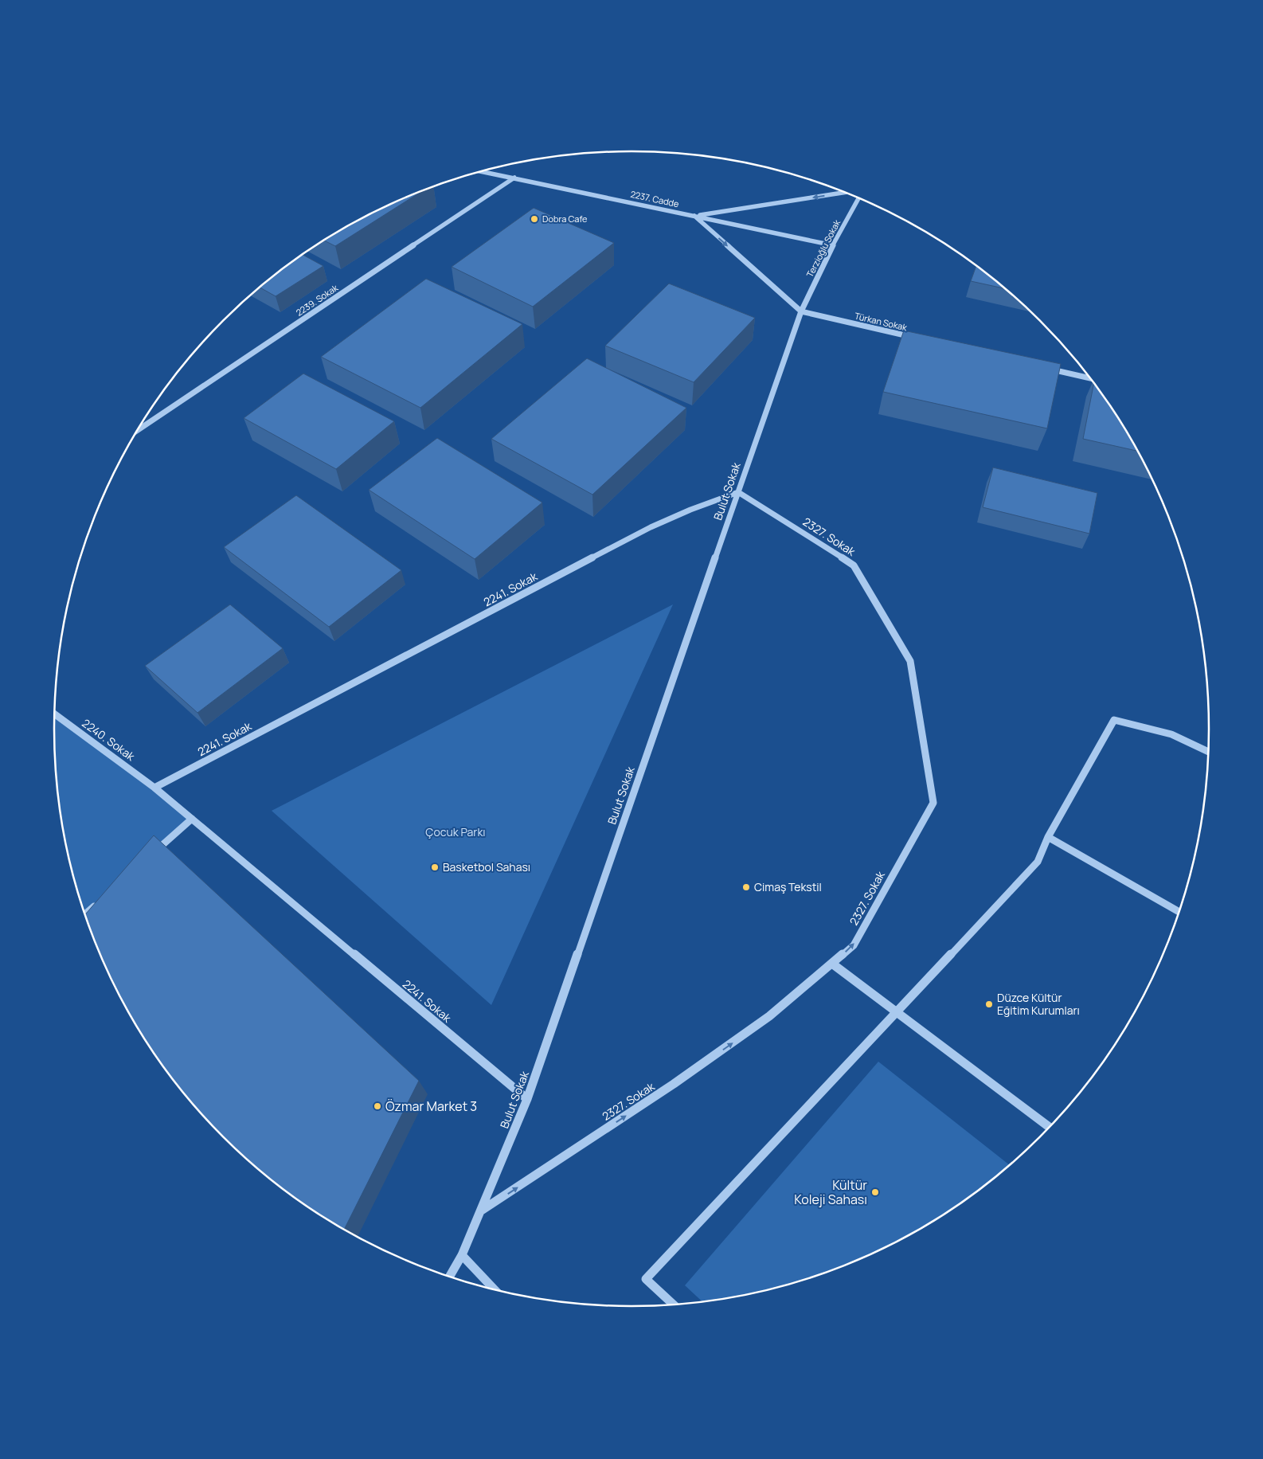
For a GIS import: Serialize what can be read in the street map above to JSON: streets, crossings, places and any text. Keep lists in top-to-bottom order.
{
  "streets": {
    "street": [
      "2237. Cadde",
      "Terzioğlu Sokak",
      "2239. Sokak",
      "Türkan Sokak",
      "Bulut Sokak",
      "2327. Sokak",
      "2241. Sokak",
      "2240. Sokak"
    ]
  },
  "crossings": [
    ["2237. Cadde", "Terzioğlu Sokak"],
    ["2237. Cadde", "2239. Sokak"],
    ["Terzioğlu Sokak", "Türkan Sokak"],
    ["Terzioğlu Sokak", "Bulut Sokak"],
    ["Türkan Sokak", "Bulut Sokak"],
    ["Bulut Sokak", "2327. Sokak"],
    ["Bulut Sokak", "2241. Sokak"],
    ["2327. Sokak", "2241. Sokak"],
    ["2241. Sokak", "2240. Sokak"]
  ],
  "parks": ["Çocuk Parkı"],
  "places": [
    "Dobra Cafe",
    "Basketbol Sahası",
    "Cimaş Tekstil",
    "Düzce Kültür Eğitim Kurumları",
    "Özmar Market 3",
    "Kültür Koleji Sahası"
  ]
}
